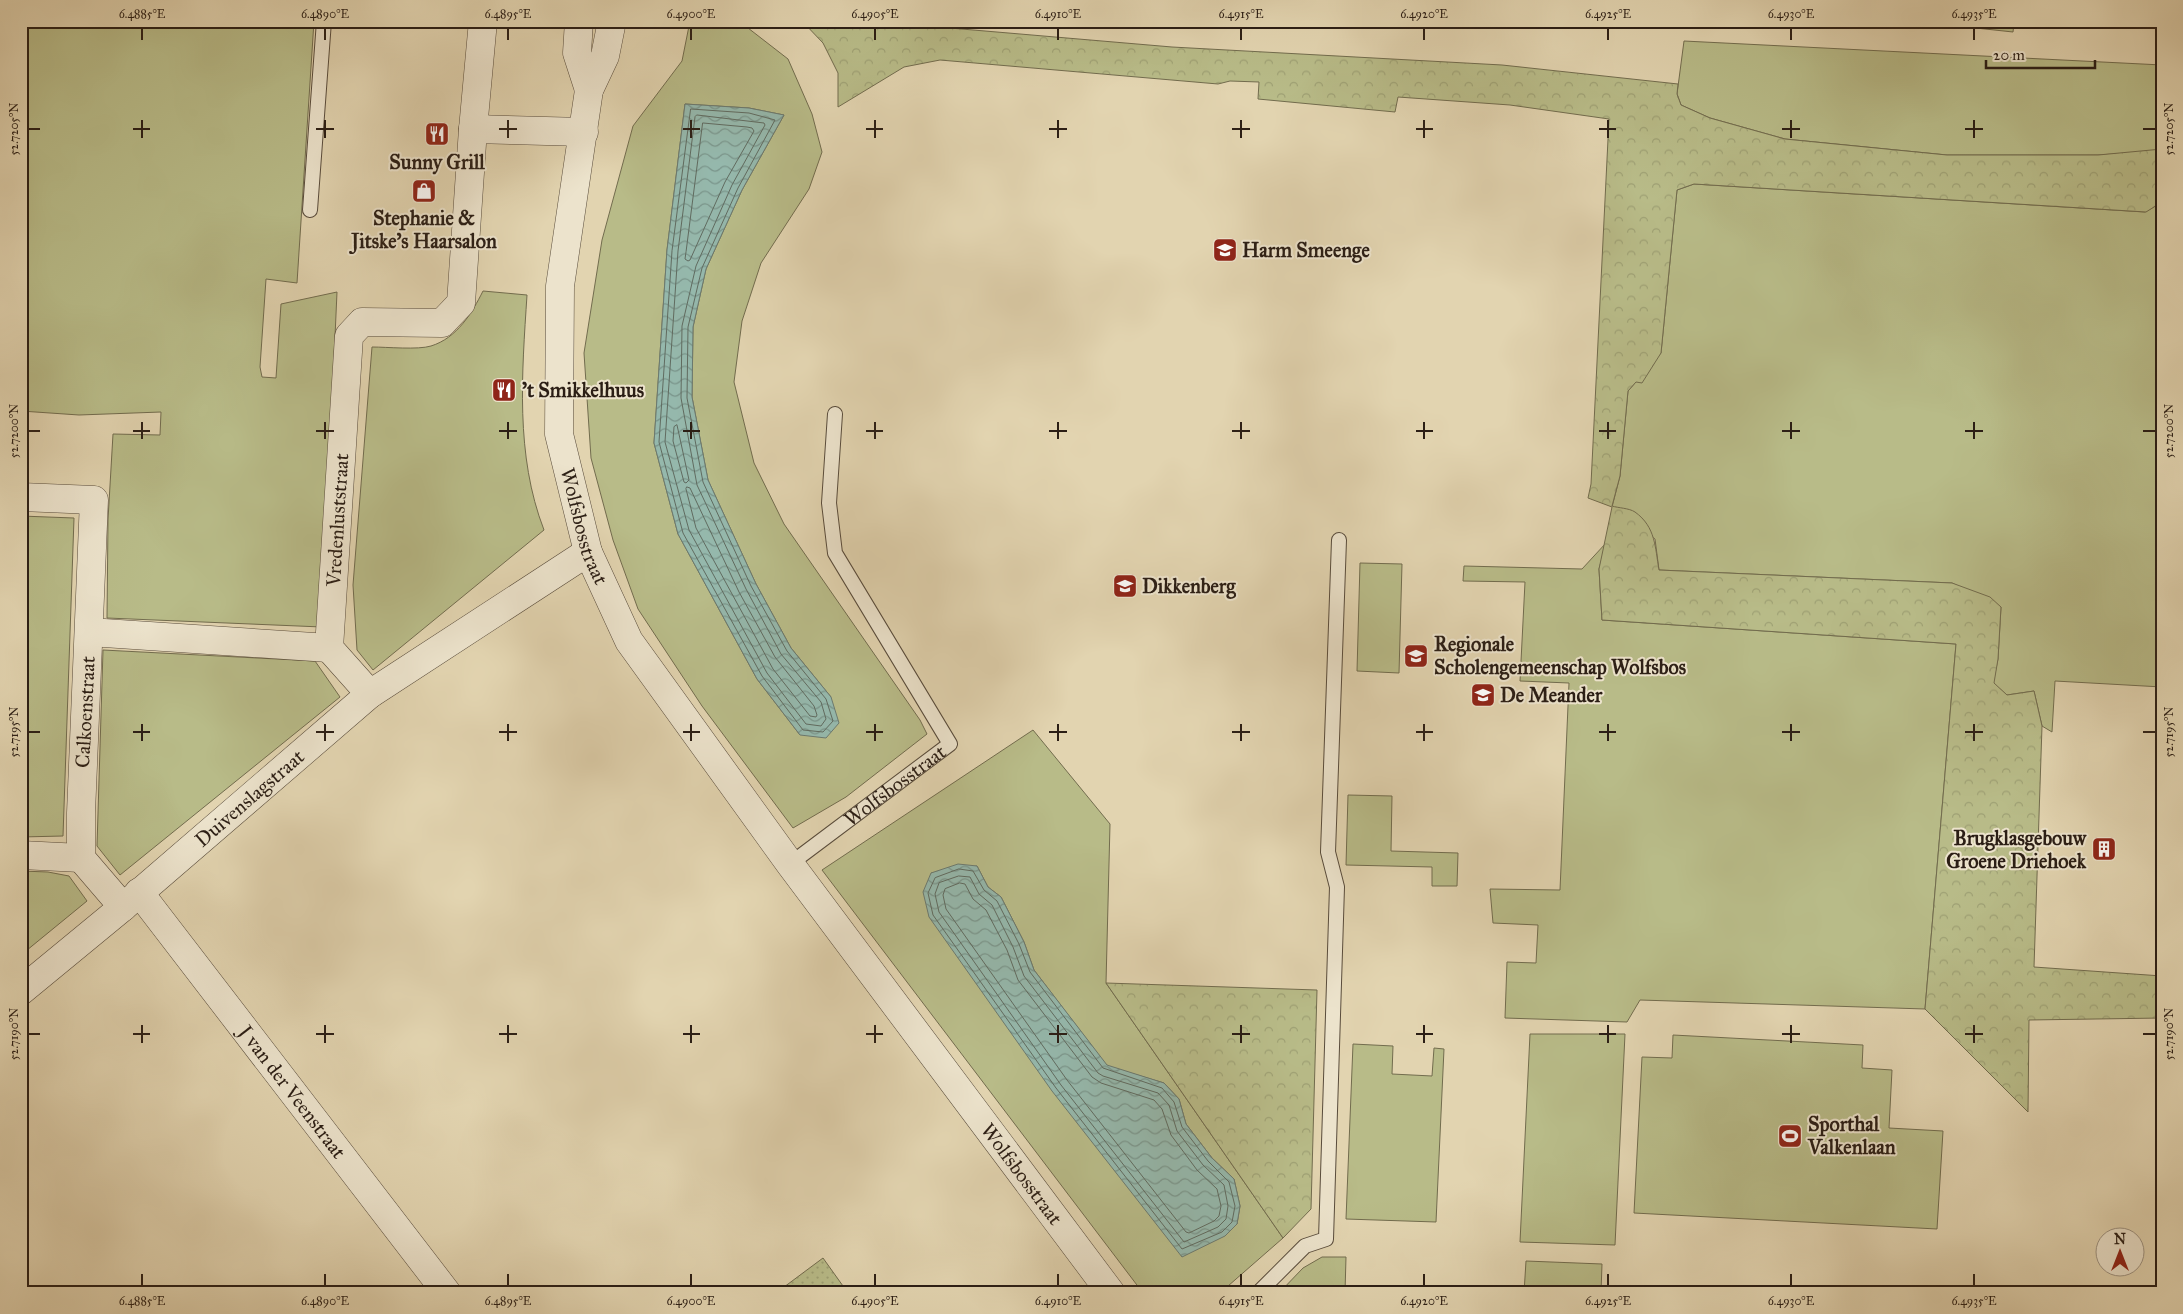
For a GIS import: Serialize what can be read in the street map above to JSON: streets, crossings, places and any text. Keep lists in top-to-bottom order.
{
  "streets": {
    "street": [
      "Vredenluststraat",
      "Wolfsbosstraat",
      "Calkoenstraat",
      "Duivenslagstraat",
      "J van der Veenstraat"
    ]
  },
  "crossings": [
    ["Wolfsbosstraat", "Duivenslagstraat"],
    ["Duivenslagstraat", "J van der Veenstraat"]
  ],
  "places": {
    "restaurant": ["Sunny Grill", "'t Smikkelhuus"],
    "shop": ["Stephanie & Jitske's Haarsalon"],
    "school or university": [
      "Harm Smeenge",
      "Dikkenberg",
      "Regionale Scholengemeenschap Wolfsbos",
      "De Meander"
    ],
    "building": ["Brugklasgebouw Groene Driehoek"],
    "sports": ["Sporthal Valkenlaan"]
  },
  "scale_bar": "20 m",
  "north": "top",
  "coordinates": [
    "6.4885°E",
    "6.4890°E",
    "6.4895°E",
    "6.4900°E",
    "6.4905°E",
    "6.4910°E",
    "6.4915°E",
    "6.4920°E",
    "6.4925°E",
    "6.4930°E",
    "6.4935°E",
    "52.7205°N",
    "52.7200°N",
    "52.7195°N",
    "52.7190°N"
  ]
}
